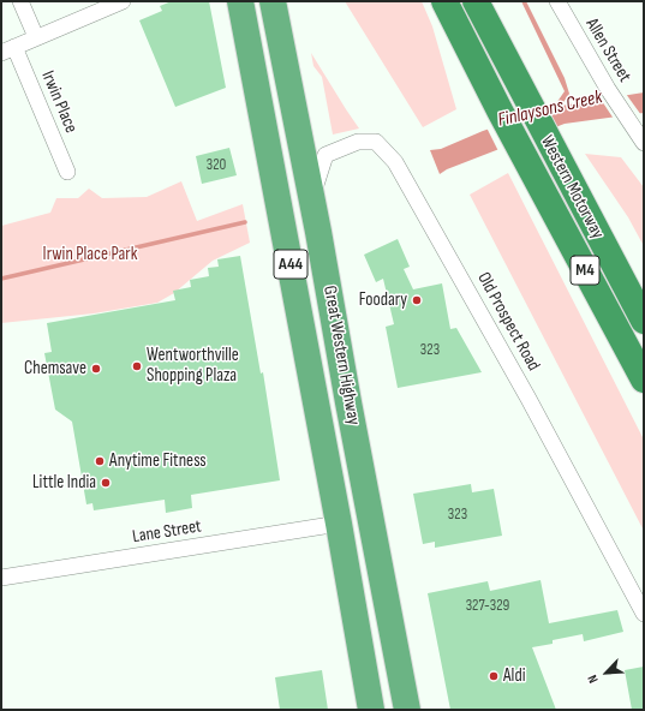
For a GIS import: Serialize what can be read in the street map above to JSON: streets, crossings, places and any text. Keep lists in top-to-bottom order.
{
  "streets": {
    "highway": [
      "Western Motorway",
      "A44",
      "M4",
      "Great Western Highway"
    ],
    "street": [
      "Allen Street",
      "Irwin Place",
      "Old Prospect Road",
      "Lane Street"
    ]
  },
  "crossings": [
    ["Old Prospect Road", "Great Western Highway"],
    ["Great Western Highway", "Lane Street"]
  ],
  "water": ["Finlaysons Creek"],
  "parks": ["Irwin Place Park"],
  "places": [
    "Foodary",
    "Wentworthville Shopping Plaza",
    "Chemsave",
    "Anytime Fitness",
    "Little India",
    "Aldi"
  ],
  "house_numbers": [
    "320",
    "323",
    "323",
    "327-329"
  ],
  "north": "bottom left"
}
